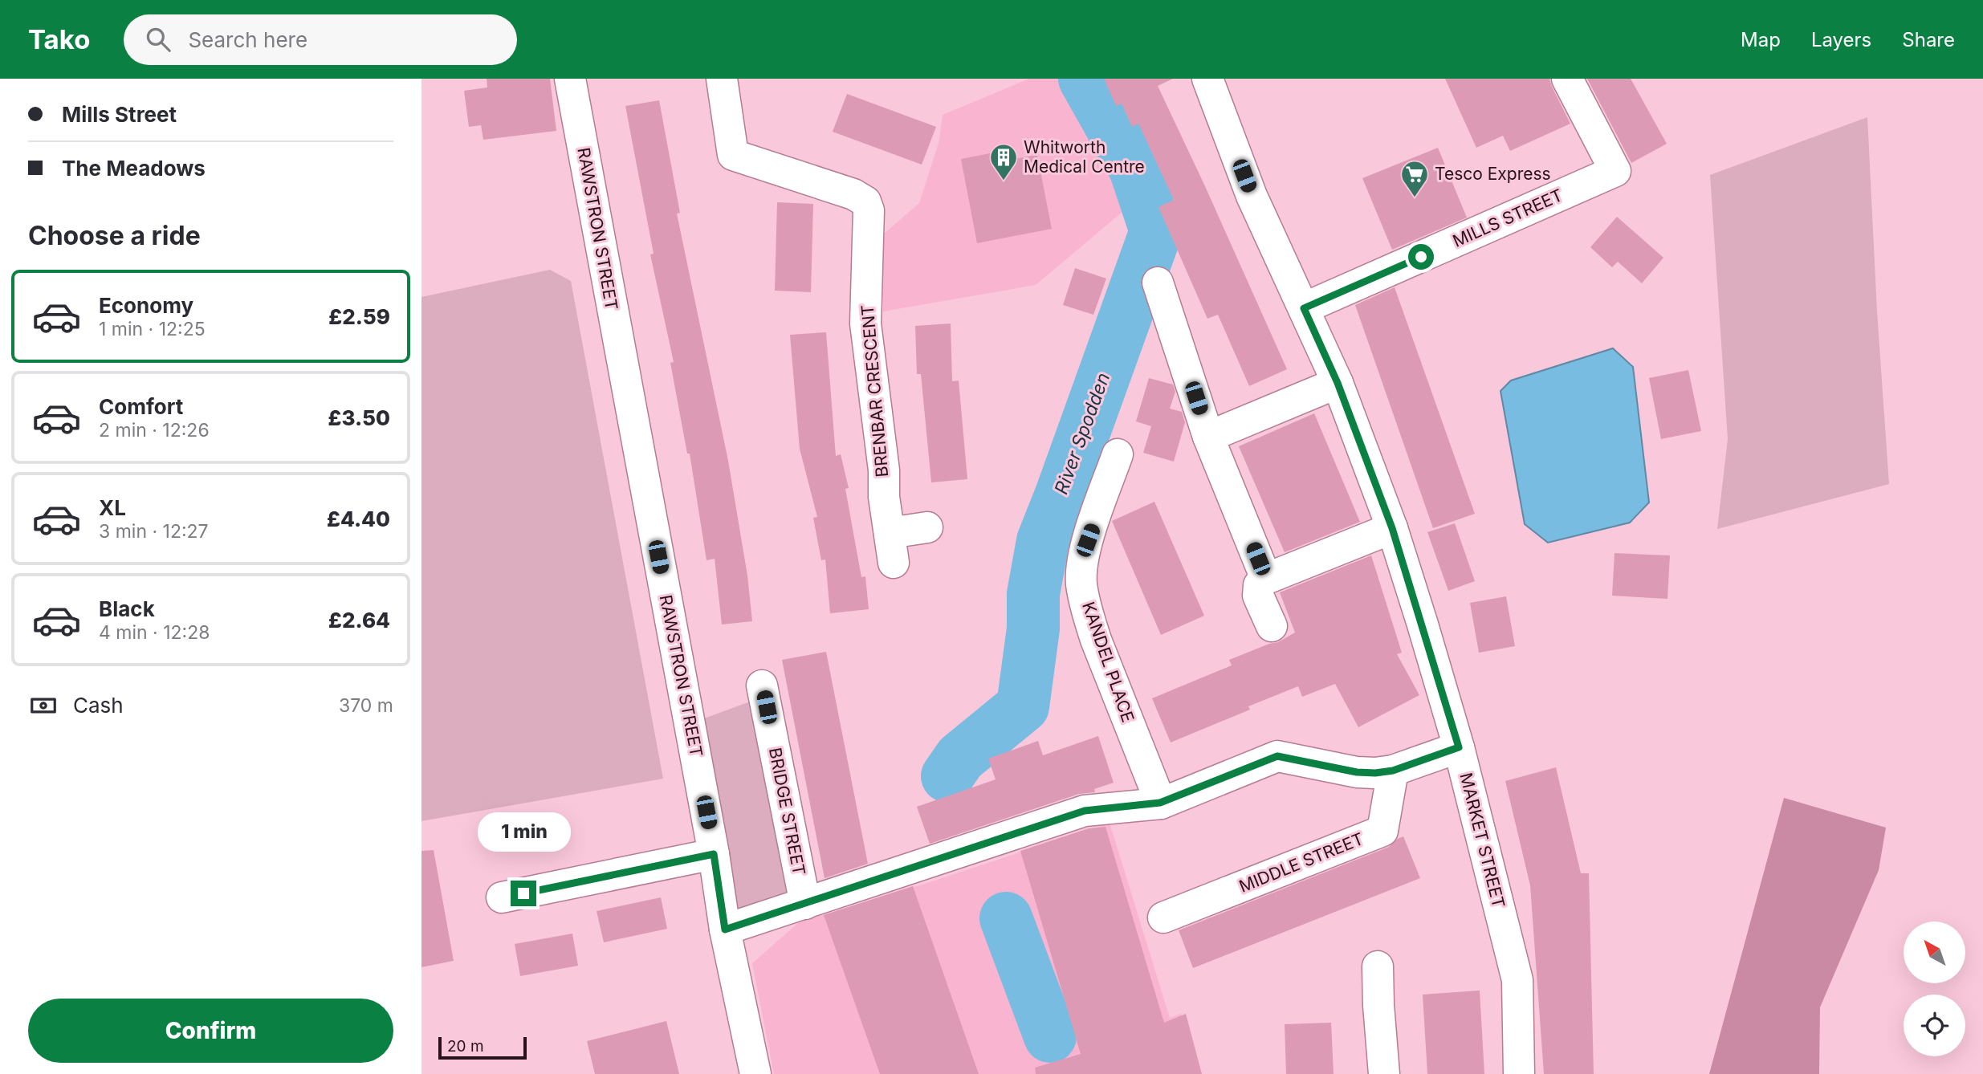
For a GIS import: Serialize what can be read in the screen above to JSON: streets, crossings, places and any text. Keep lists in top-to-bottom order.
{
  "streets": {
    "street": [
      "MILLS STREET",
      "RAWSTRON STREET",
      "BRENBAR CRESCENT",
      "KANDEL PLACE",
      "BRIDGE STREET",
      "MARKET STREET",
      "MIDDLE STREET"
    ]
  },
  "crossings": [
    ["MILLS STREET", "MARKET STREET"]
  ],
  "water": ["River Spodden"],
  "places": {
    "building": ["Whitworth Medical Centre"],
    "supermarket": ["Tesco Express"]
  },
  "scale_bar": "20 m",
  "north": "top left",
  "page": {
    "header": "Tako",
    "search": "Search here",
    "nav": ["Map", "Layers", "Share"],
    "banner": ["Mills Street", "The Meadows"],
    "heading": "Choose a ride",
    "list": [
      {
        "name": "Economy",
        "note": "1 min · 12:25",
        "value": "£2.59"
      },
      {
        "name": "Comfort",
        "note": "2 min · 12:26",
        "value": "£3.50"
      },
      {
        "name": "XL",
        "note": "3 min · 12:27",
        "value": "£4.40"
      },
      {
        "name": "Black",
        "note": "4 min · 12:28",
        "value": "£2.64"
      }
    ],
    "pay": ["Cash", "370 m"],
    "bubble": "1 min",
    "buttons": "Confirm",
    "scale": "20 m"
  }
}
